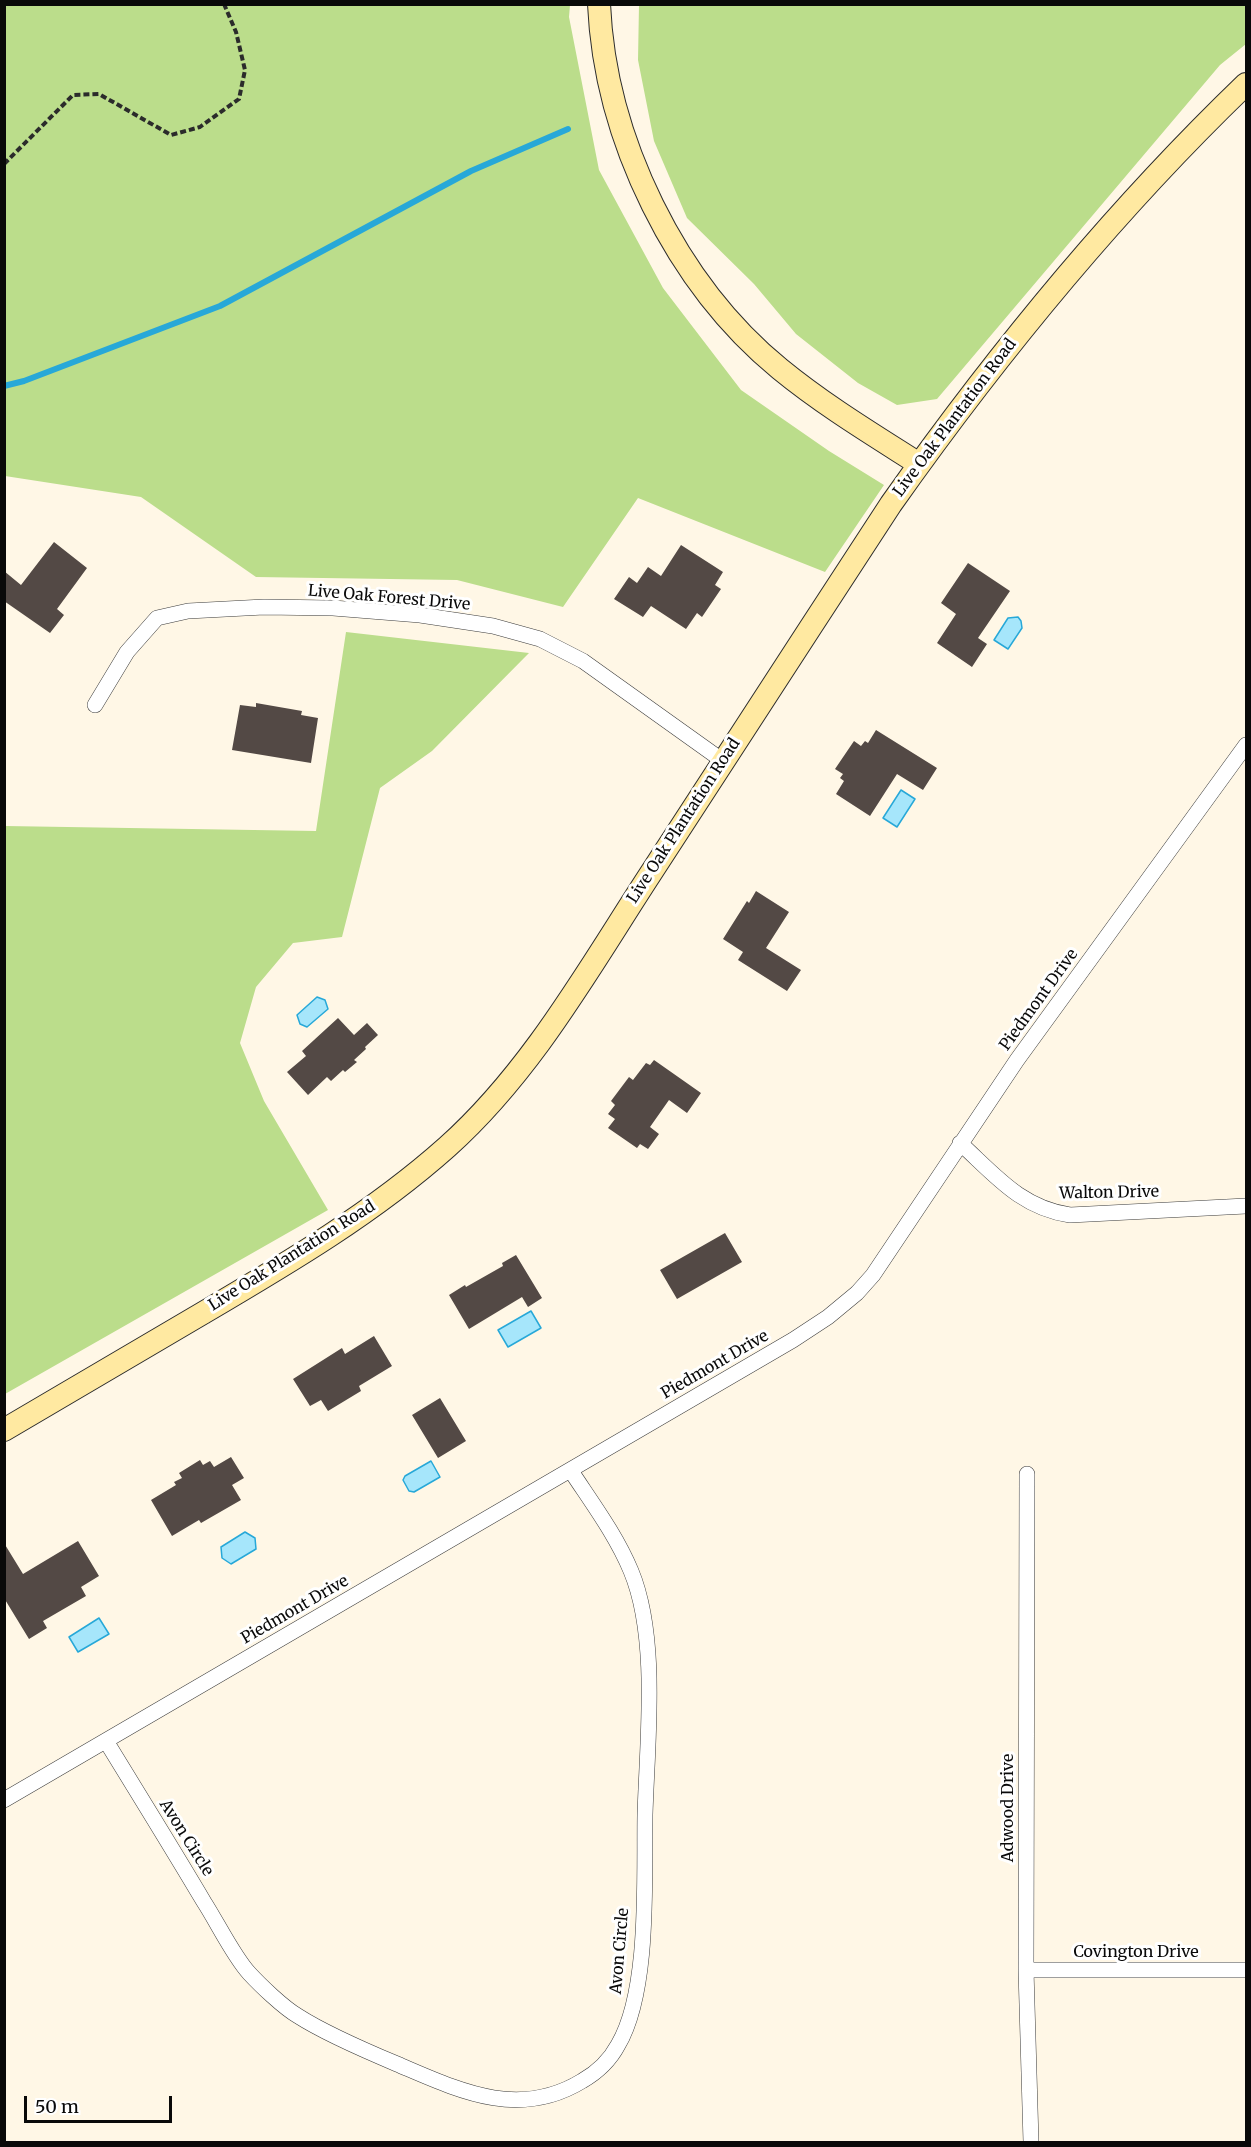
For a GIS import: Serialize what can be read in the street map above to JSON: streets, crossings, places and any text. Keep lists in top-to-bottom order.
{
  "streets": {
    "street": [
      "Live Oak Plantation Road",
      "Live Oak Forest Drive",
      "Piedmont Drive",
      "Walton Drive",
      "Adwood Drive",
      "Avon Circle",
      "Covington Drive"
    ]
  },
  "crossings": [
    ["Live Oak Plantation Road", "Live Oak Forest Drive"],
    ["Piedmont Drive", "Walton Drive"],
    ["Piedmont Drive", "Avon Circle"],
    ["Adwood Drive", "Covington Drive"]
  ],
  "scale_bar": "50 m"
}
